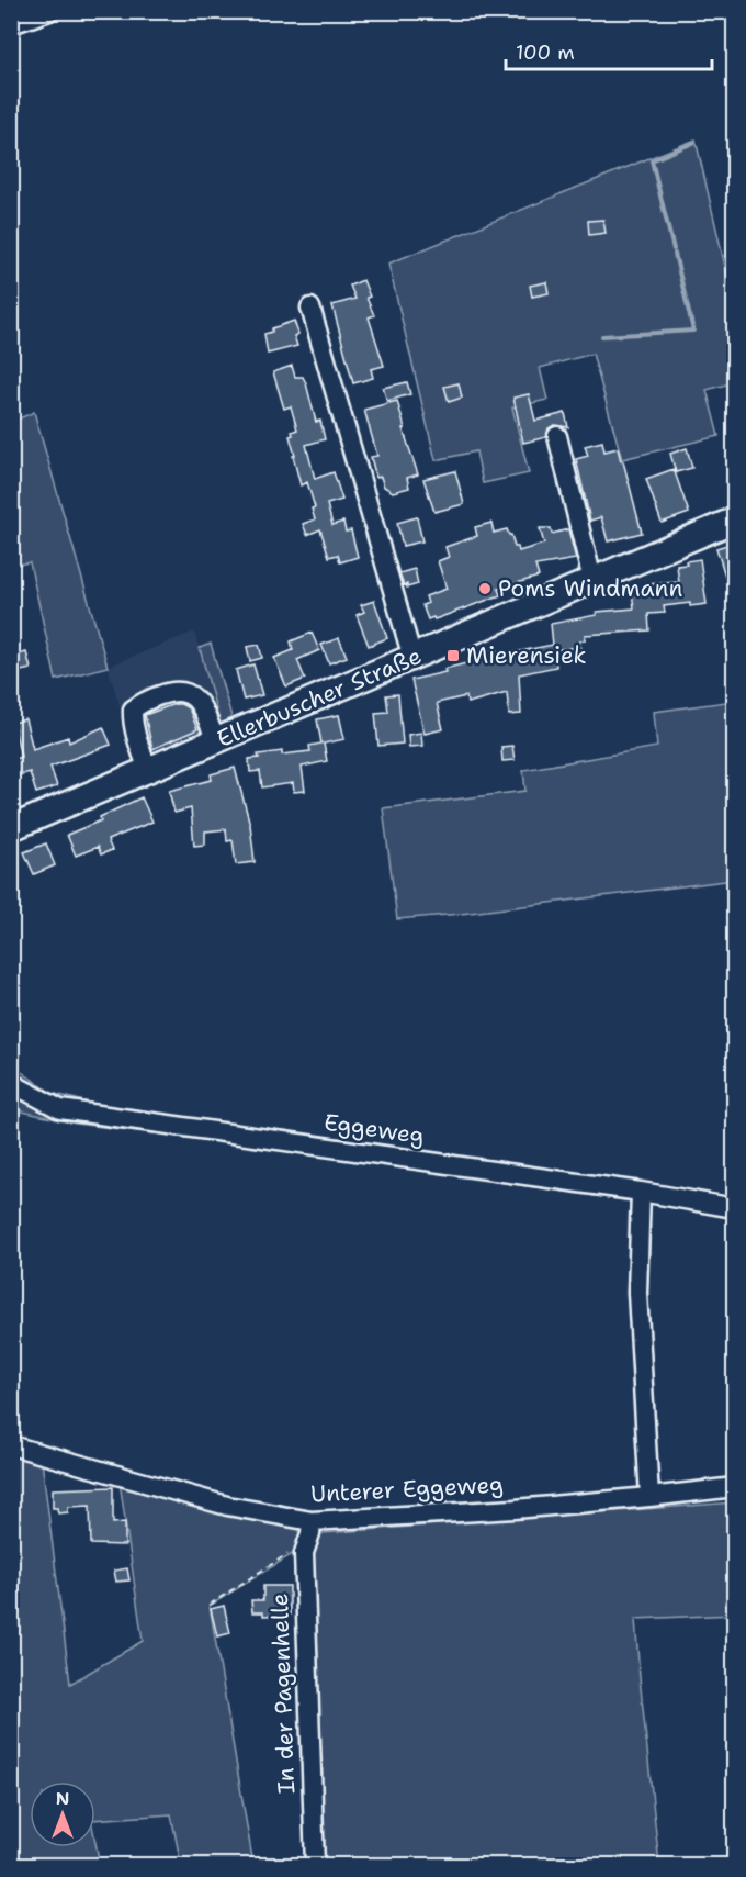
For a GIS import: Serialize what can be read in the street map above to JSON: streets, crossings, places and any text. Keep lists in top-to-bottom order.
{
  "streets": {
    "main road": ["Ellerbuscher Straße"],
    "street": ["Eggeweg", "Unterer Eggeweg", "In der Pagenhelle"]
  },
  "crossings": [
    ["Unterer Eggeweg", "In der Pagenhelle"]
  ],
  "places": {
    "other": ["Poms Windmann"],
    "transit": ["Mierensiek"]
  },
  "scale_bar": "100 m",
  "north": "top"
}
